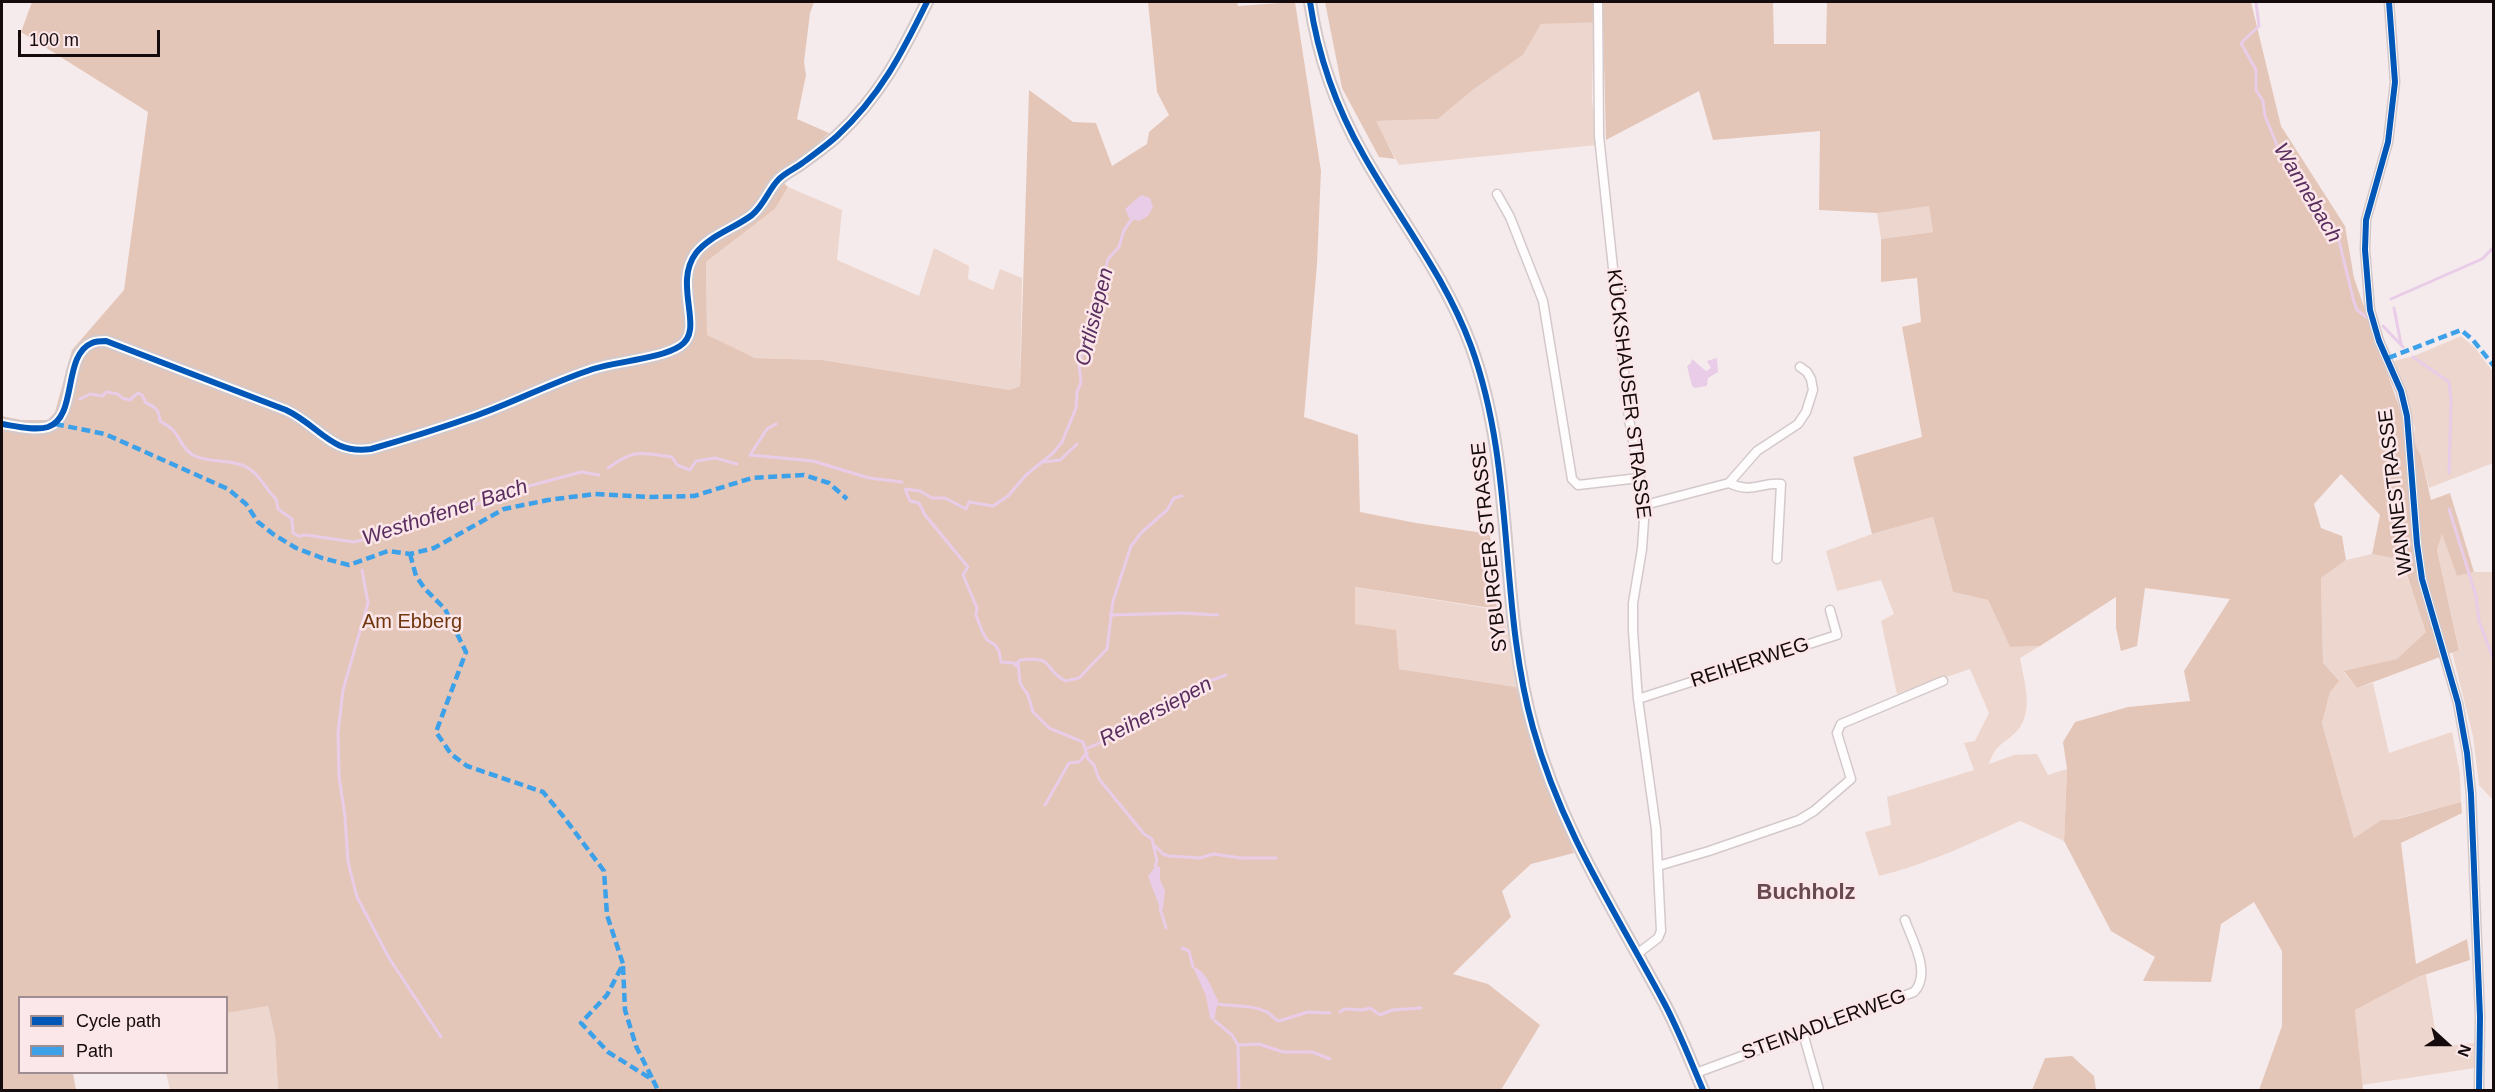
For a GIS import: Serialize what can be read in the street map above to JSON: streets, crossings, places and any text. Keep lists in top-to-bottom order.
{
  "streets": {
    "street": [
      "KÜCKSHAUSER STRASSE",
      "WANNESTRASSE",
      "SYBURGER STRASSE",
      "REIHERWEG",
      "STEINADLERWEG"
    ]
  },
  "crossings": [
    ["KÜCKSHAUSER STRASSE", "SYBURGER STRASSE"],
    ["KÜCKSHAUSER STRASSE", "REIHERWEG"],
    ["SYBURGER STRASSE", "STEINADLERWEG"]
  ],
  "districts": ["Buchholz"],
  "water": [
    "Wannebach",
    "Ortlisiepen",
    "Westhofener Bach",
    "Reihersiepen"
  ],
  "parks": ["Am Ebberg"],
  "legend": ["Cycle path", "Path"],
  "scale_bar": "100 m",
  "north": "right"
}
